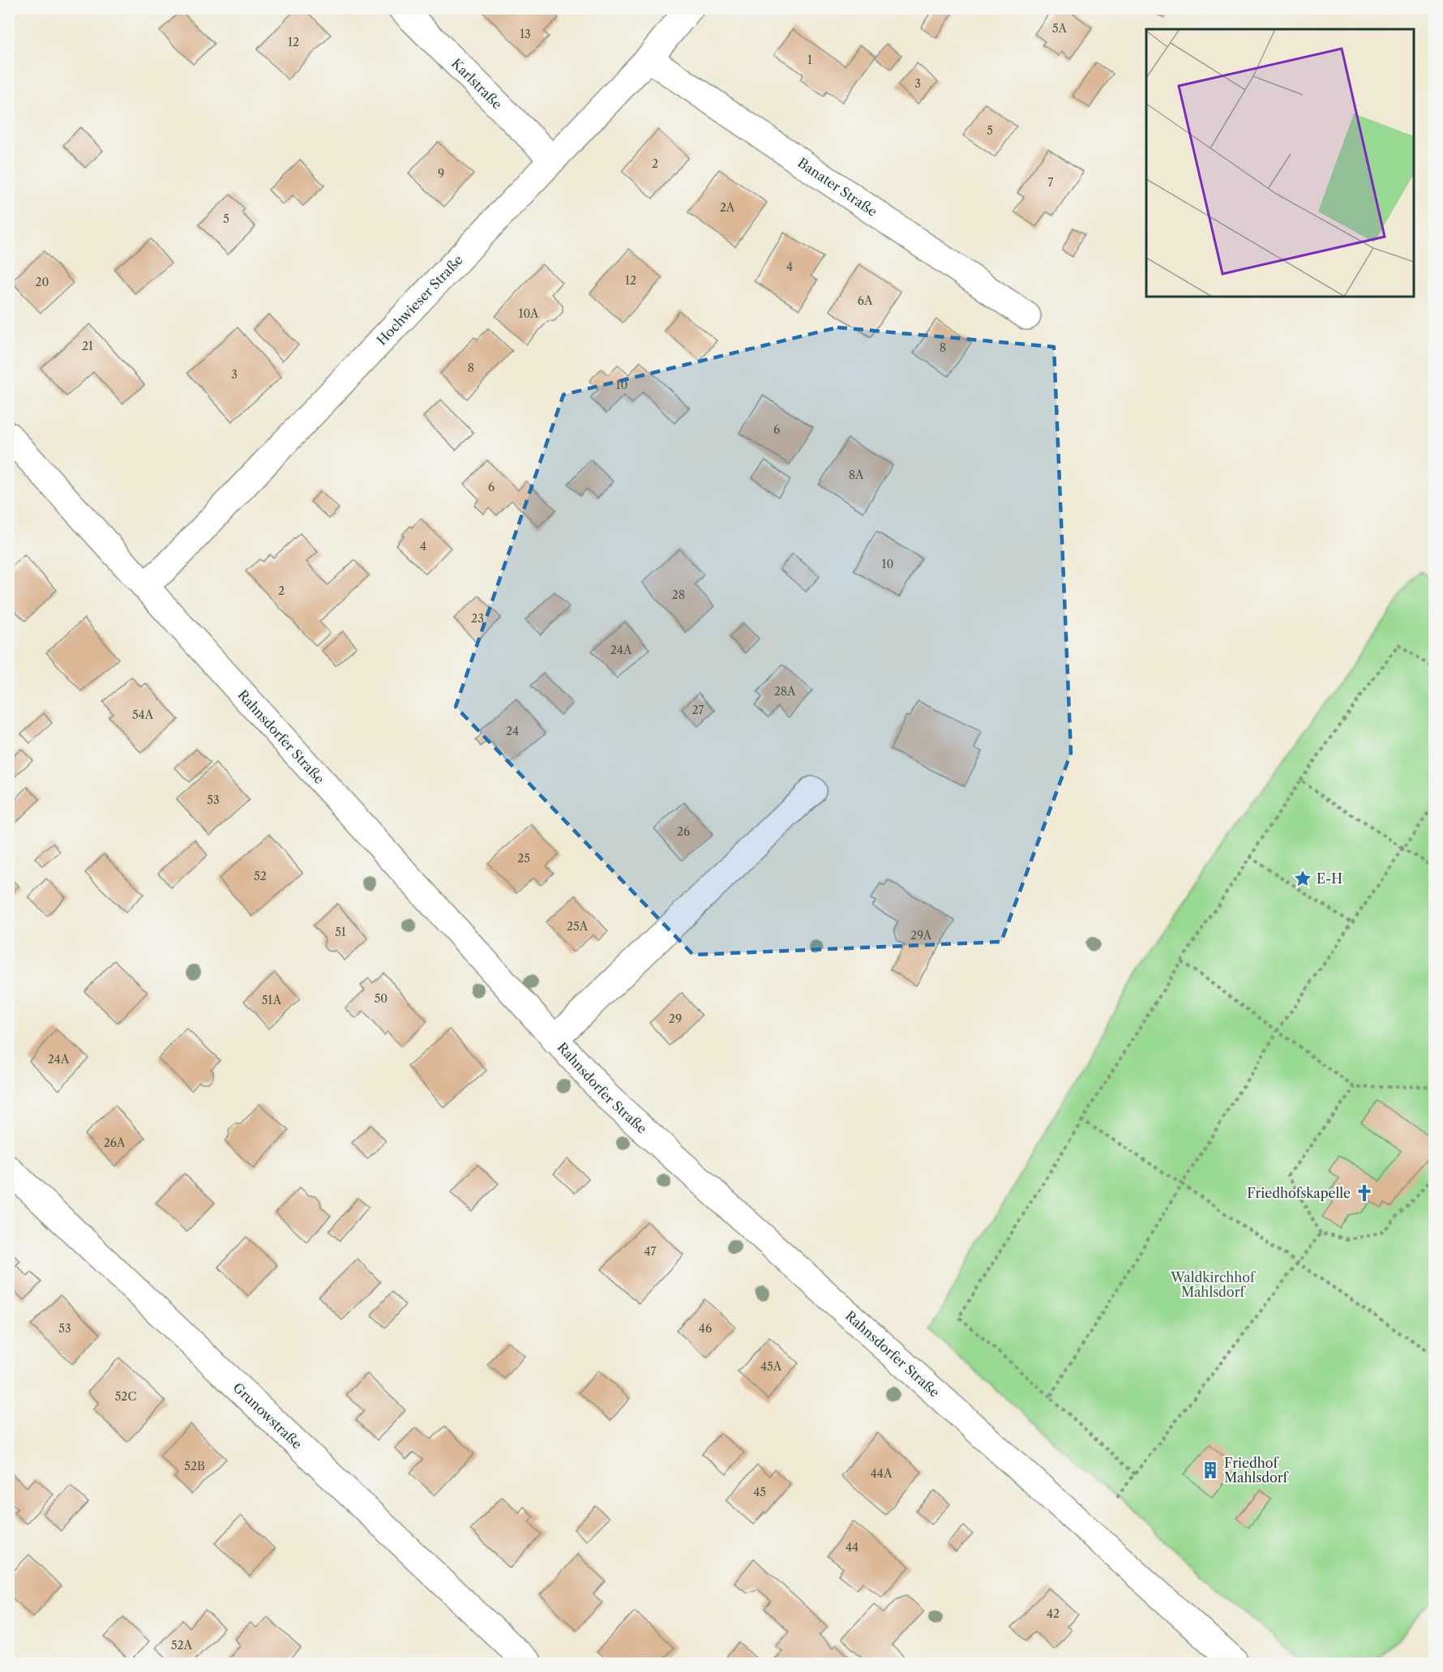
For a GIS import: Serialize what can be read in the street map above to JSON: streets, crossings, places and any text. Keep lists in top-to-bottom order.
{
  "streets": {
    "street": [
      "Karlstraße",
      "Banater Straße",
      "Hochwieser Straße",
      "Rahnsdorfer Straße",
      "Grunowstraße"
    ]
  },
  "crossings": [
    ["Karlstraße", "Hochwieser Straße"],
    ["Banater Straße", "Hochwieser Straße"],
    ["Hochwieser Straße", "Rahnsdorfer Straße"]
  ],
  "parks": ["Waldkirchhof Mahlsdorf"],
  "places": {
    "place": ["E-H"],
    "church": ["Friedhofskapelle"],
    "building": ["Friedhof Mahlsdorf"]
  },
  "house_numbers": [
    "5A",
    "13",
    "12",
    "1",
    "3",
    "5",
    "2",
    "9",
    "7",
    "2A",
    "5",
    "4",
    "12",
    "20",
    "6A",
    "10A",
    "21",
    "8",
    "8",
    "3",
    "10",
    "6",
    "8A",
    "6",
    "4",
    "10",
    "2",
    "28",
    "23",
    "24A",
    "28A",
    "27",
    "54A",
    "24",
    "53",
    "26",
    "25",
    "52",
    "25A",
    "51",
    "29A",
    "50",
    "51A",
    "29",
    "24A",
    "26A",
    "47",
    "53",
    "46",
    "45A",
    "52C",
    "52B",
    "44A",
    "45",
    "44",
    "42",
    "52A"
  ]
}
